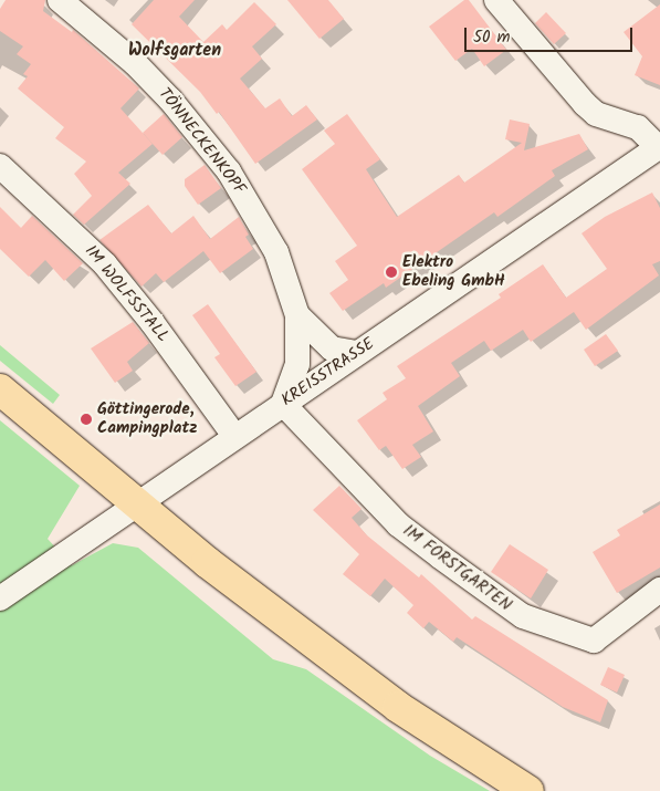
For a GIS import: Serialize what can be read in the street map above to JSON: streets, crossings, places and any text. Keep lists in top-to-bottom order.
{
  "streets": {
    "street": [
      "TÖNNECKENKOPF",
      "IM WOLFSSTALL",
      "KREISSTRASSE",
      "IM FORSTGARTEN"
    ]
  },
  "crossings": [
    ["TÖNNECKENKOPF", "KREISSTRASSE"],
    ["TÖNNECKENKOPF", "IM FORSTGARTEN"],
    ["IM WOLFSSTALL", "KREISSTRASSE"],
    ["KREISSTRASSE", "IM FORSTGARTEN"]
  ],
  "districts": ["Wolfsgarten"],
  "places": ["Elektro Ebeling GmbH", "Göttingerode, Campingplatz"],
  "scale_bar": "50 m"
}
